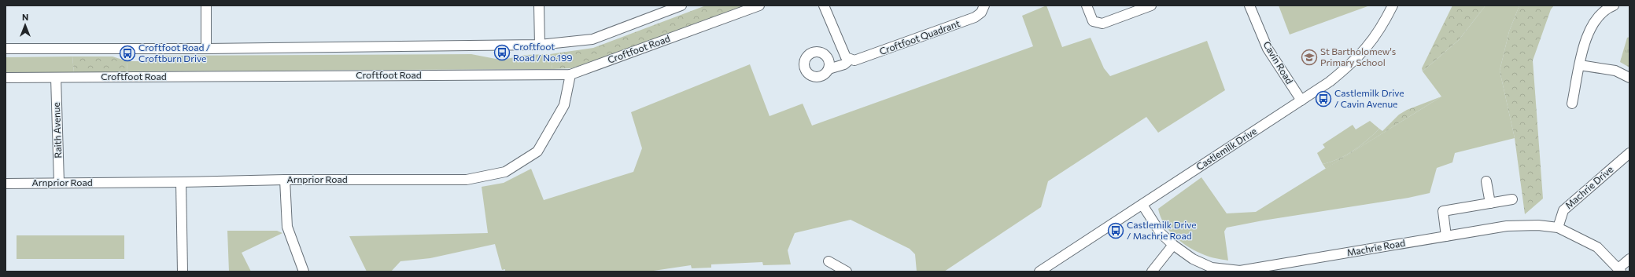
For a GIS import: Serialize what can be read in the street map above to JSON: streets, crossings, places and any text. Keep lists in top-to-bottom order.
{
  "streets": {
    "street": [
      "Croftfoot Quadrant",
      "Croftfoot Road",
      "Cavin Road",
      "Raith Avenue",
      "Castlemilk Drive",
      "Arnprior Road",
      "Machrie Drive",
      "Machrie Road"
    ]
  },
  "crossings": [
    ["Croftfoot Road", "Raith Avenue"],
    ["Croftfoot Road", "Arnprior Road"],
    ["Cavin Road", "Castlemilk Drive"],
    ["Raith Avenue", "Arnprior Road"],
    ["Castlemilk Drive", "Machrie Road"],
    ["Machrie Drive", "Machrie Road"]
  ],
  "places": {
    "bus stop": [
      "Croftfoot Road / No.199",
      "Croftfoot Road / Croftburn Drive",
      "Castlemilk Drive / Cavin Avenue",
      "Castlemilk Drive / Machrie Road"
    ],
    "school or university": ["St Bartholomew's Primary School"]
  },
  "north": "top"
}
